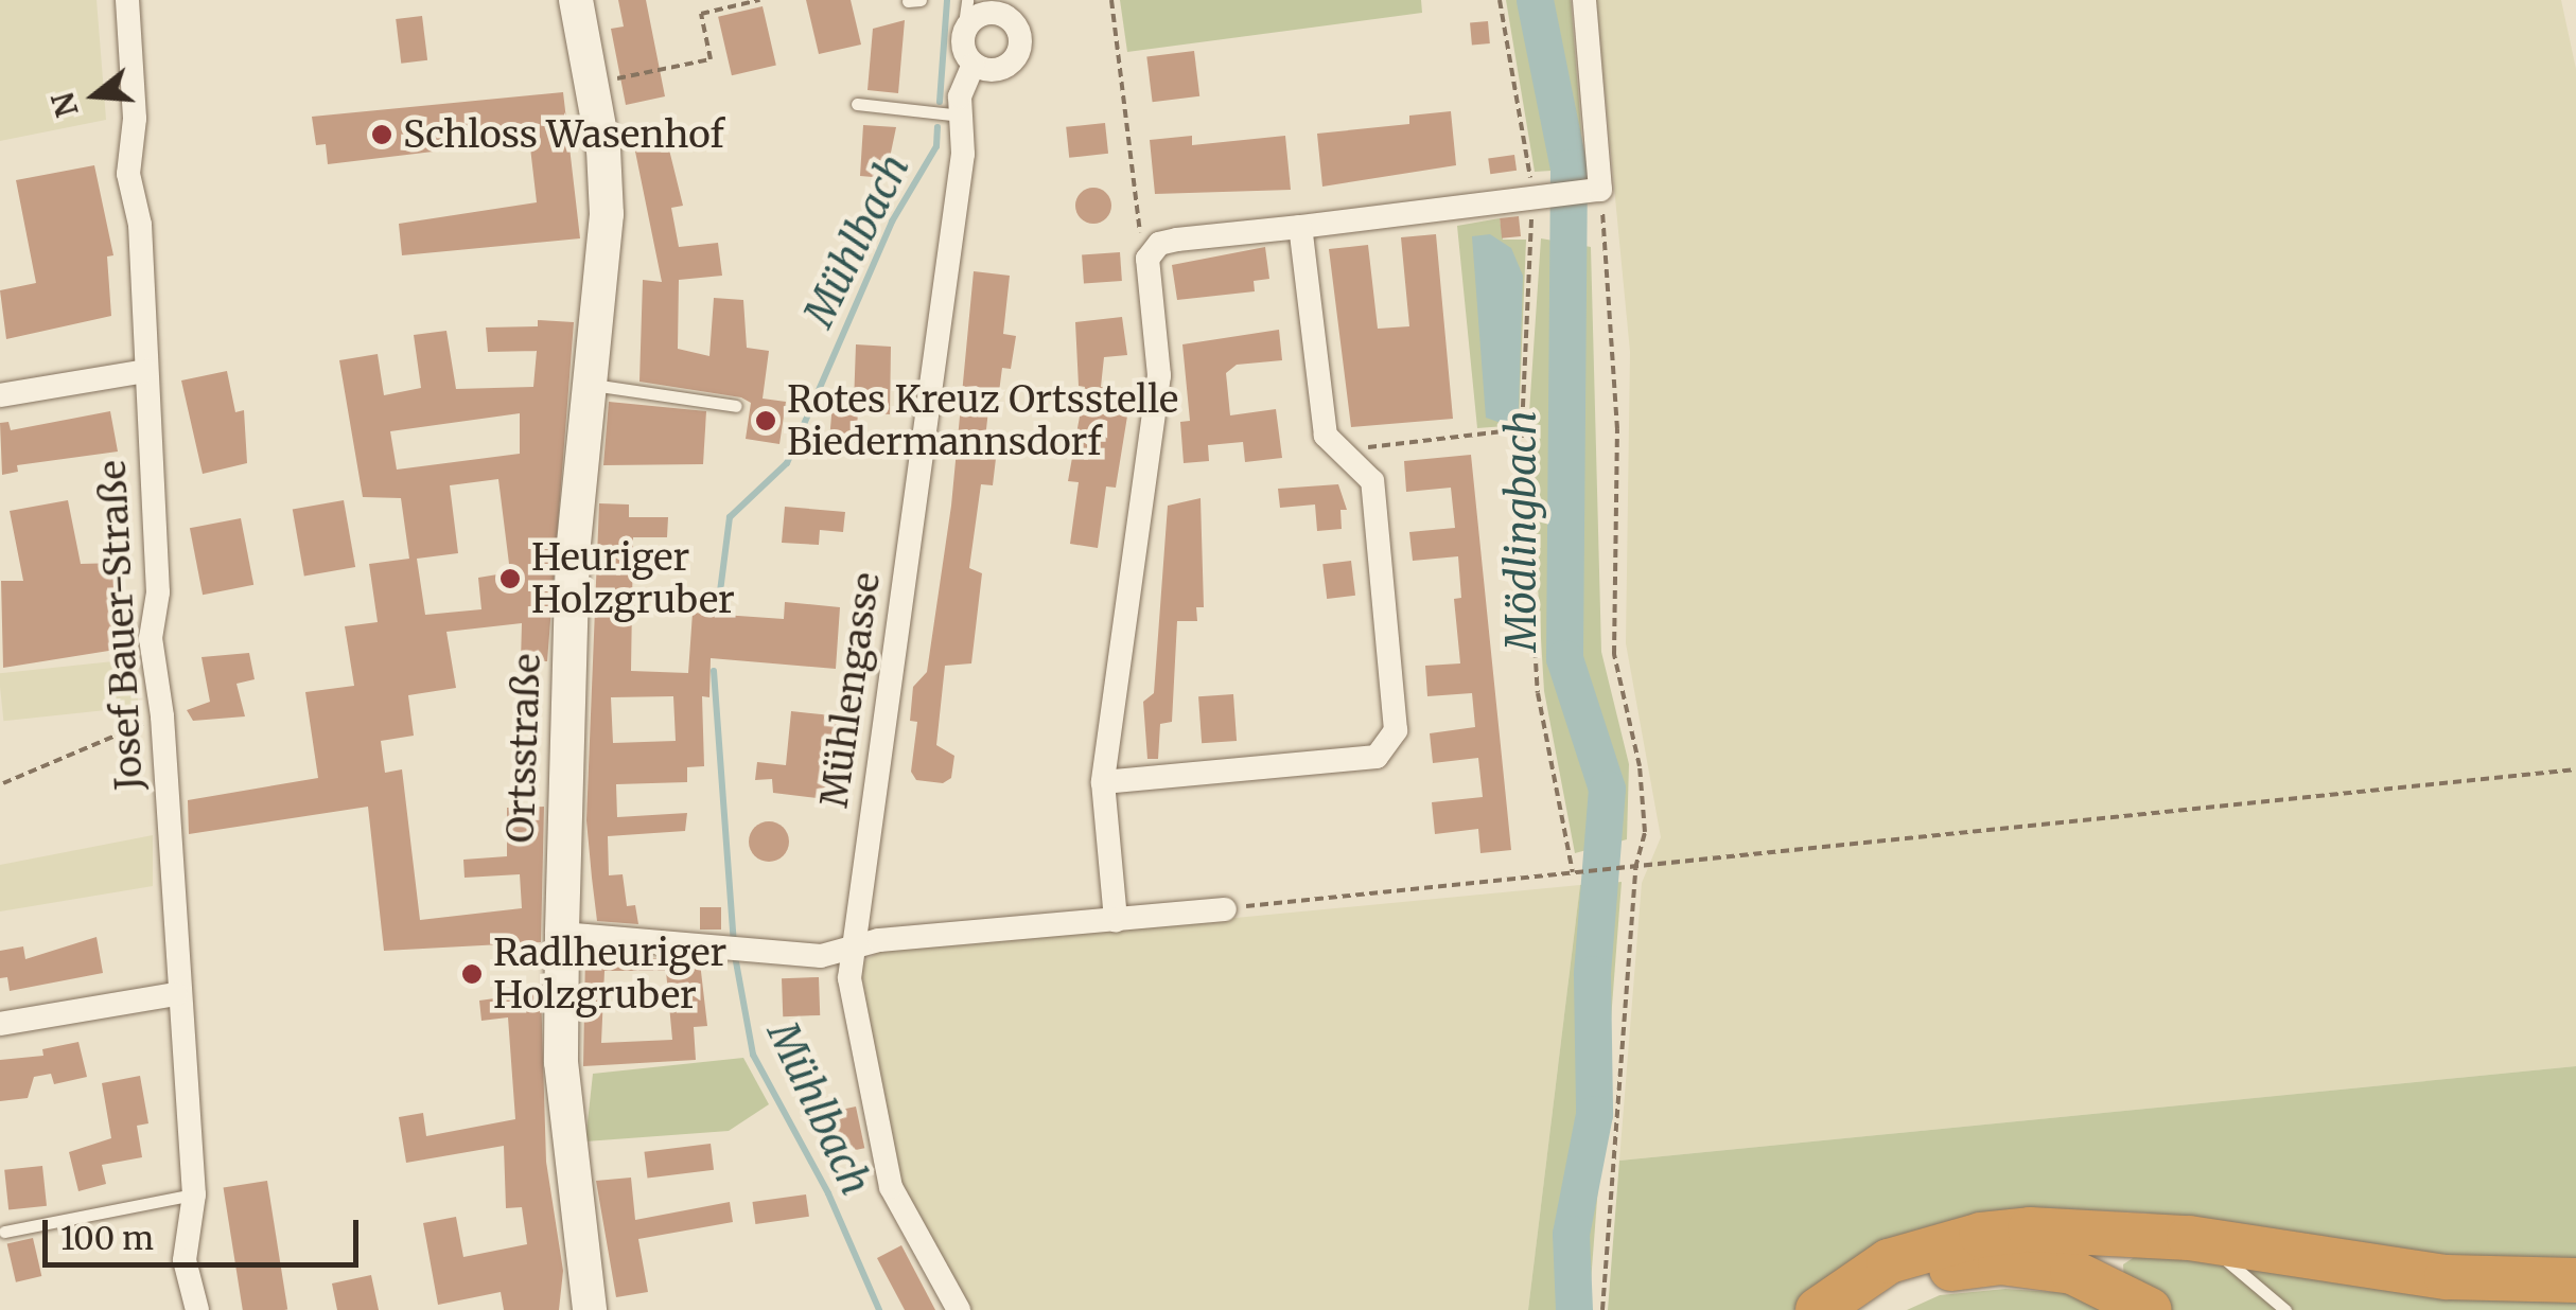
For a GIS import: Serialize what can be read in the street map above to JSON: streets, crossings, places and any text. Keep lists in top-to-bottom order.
{
  "streets": {
    "street": ["Josef Bauer-Straße", "Mühlengasse", "Ortsstraße"]
  },
  "water": ["Mühlbach", "Mödlingbach"],
  "places": [
    "Schloss Wasenhof",
    "Rotes Kreuz Ortsstelle Biedermannsdorf",
    "Heuriger Holzgruber",
    "Radlheuriger Holzgruber"
  ],
  "scale_bar": "100 m",
  "north": "left"
}
